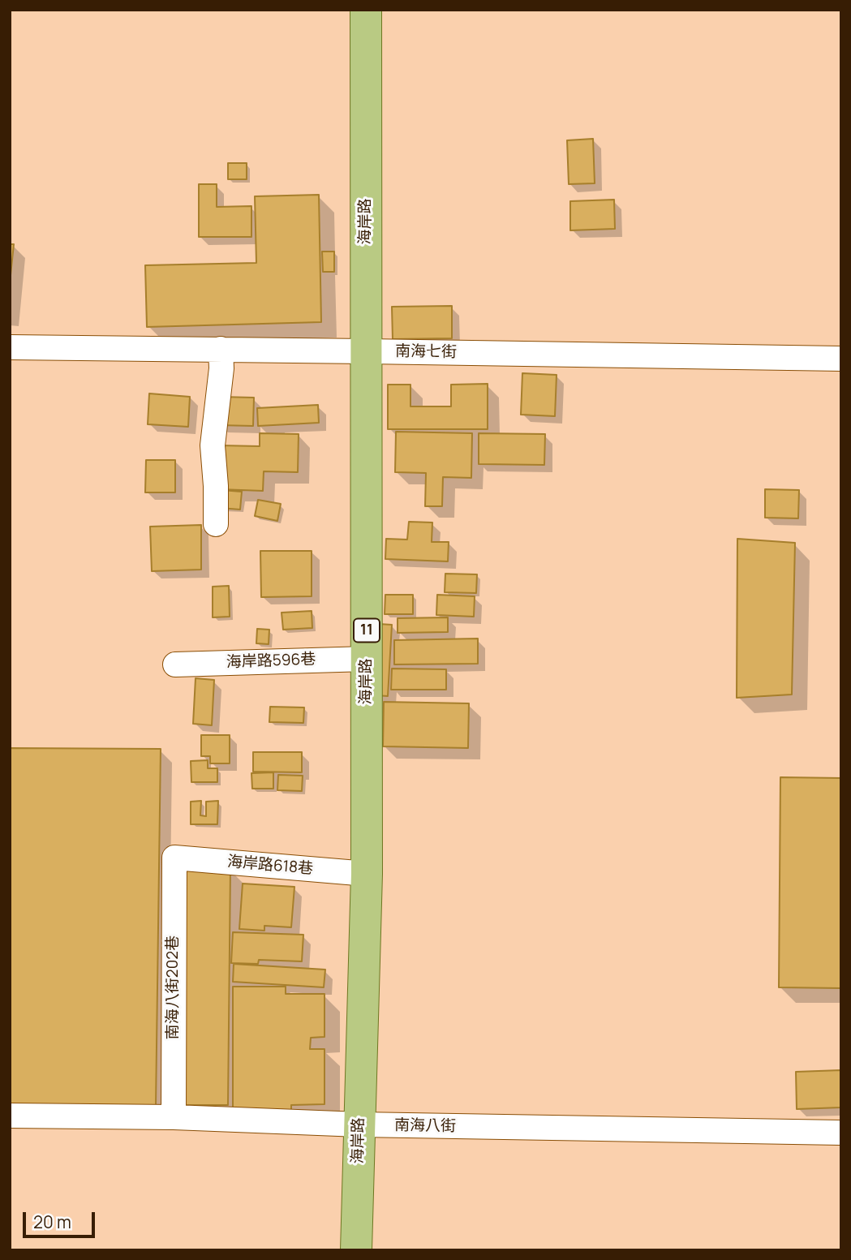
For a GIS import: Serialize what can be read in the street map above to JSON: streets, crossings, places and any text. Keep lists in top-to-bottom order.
{
  "streets": {
    "main road": ["海岸路", "11"],
    "street": [
      "南海七街",
      "海岸路596巷",
      "海岸路618巷",
      "南海八街202巷",
      "南海八街"
    ]
  },
  "crossings": [
    ["海岸路", "南海七街"],
    ["海岸路", "海岸路596巷"],
    ["海岸路", "海岸路618巷"],
    ["海岸路", "南海八街"],
    ["海岸路618巷", "南海八街202巷"],
    ["南海八街202巷", "南海八街"]
  ],
  "scale_bar": "20 m"
}
